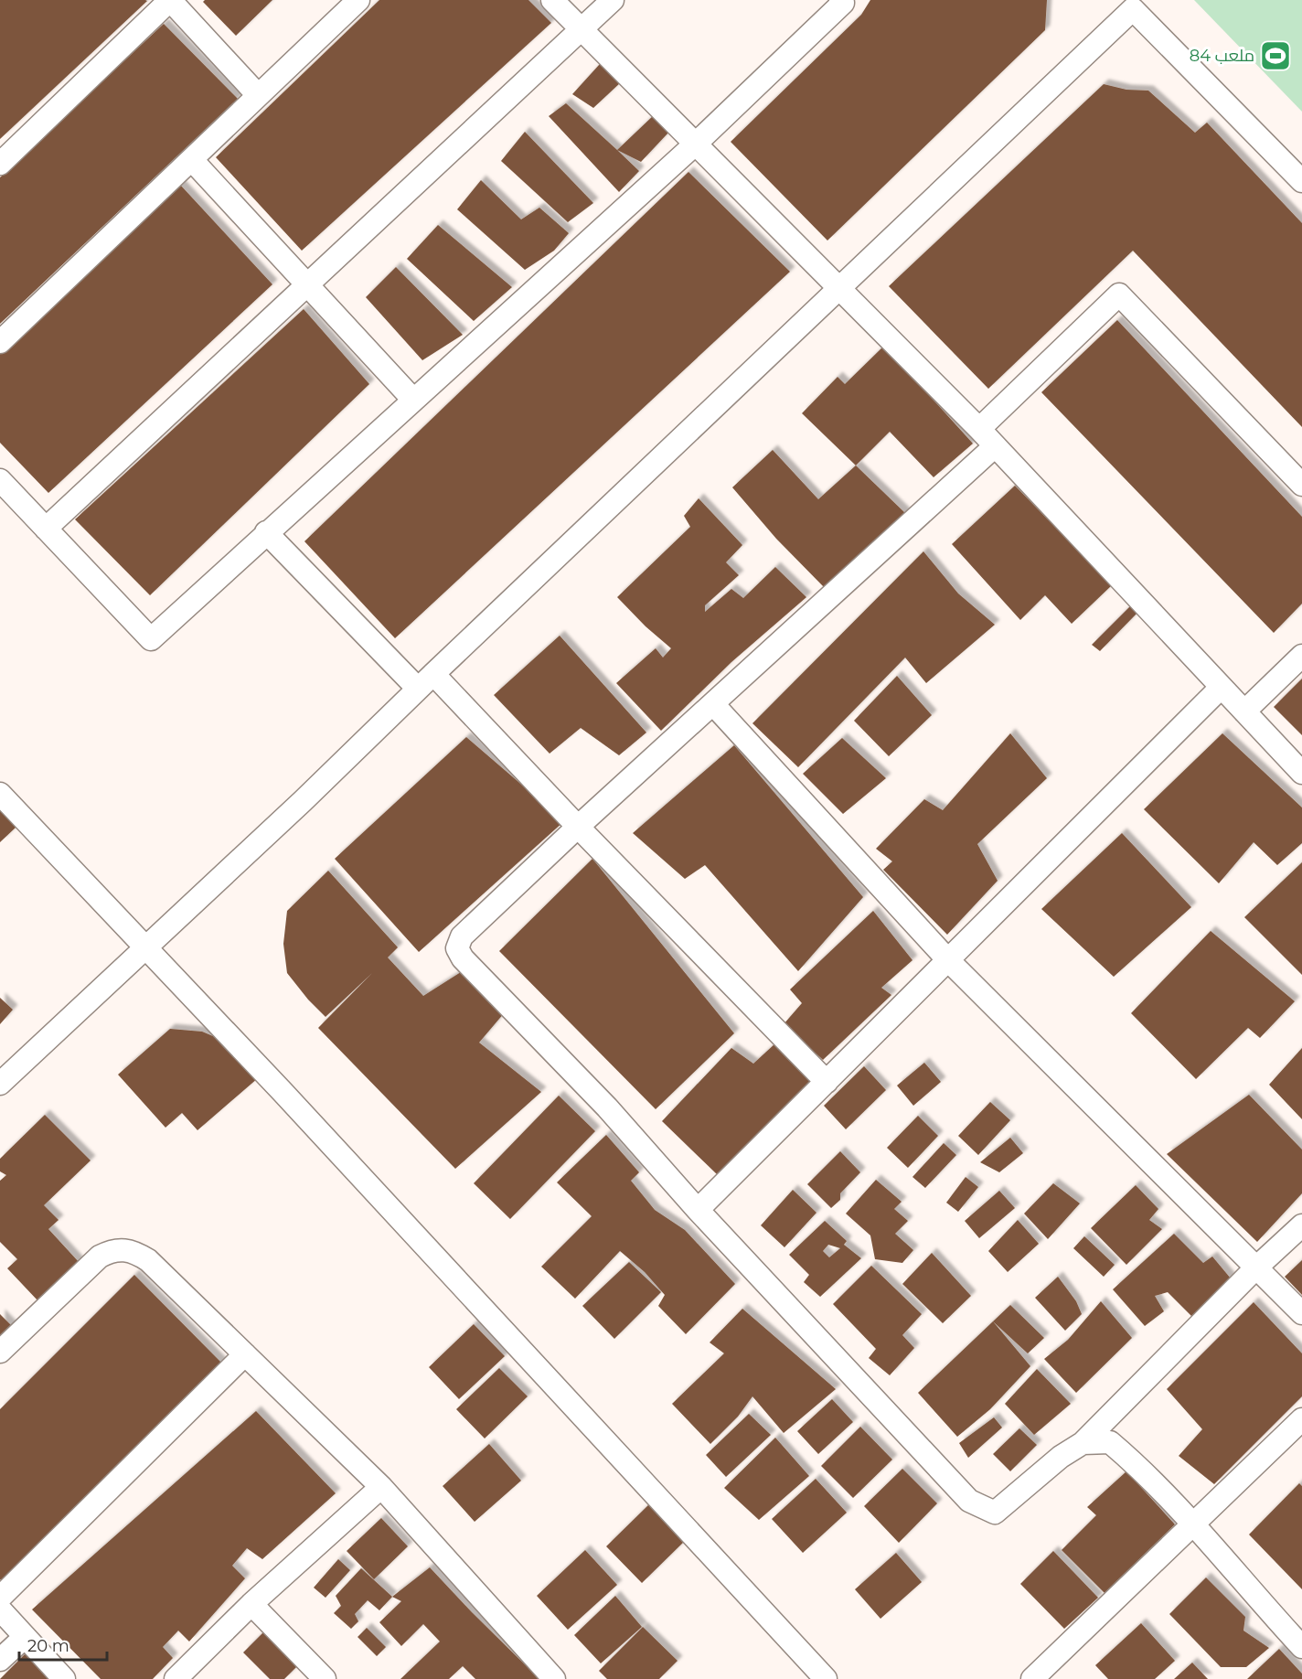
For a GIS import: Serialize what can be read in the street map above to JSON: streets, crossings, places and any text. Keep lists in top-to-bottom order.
{
  "places": {
    "sports": ["ملعب 84"]
  },
  "scale_bar": "20 m"
}
